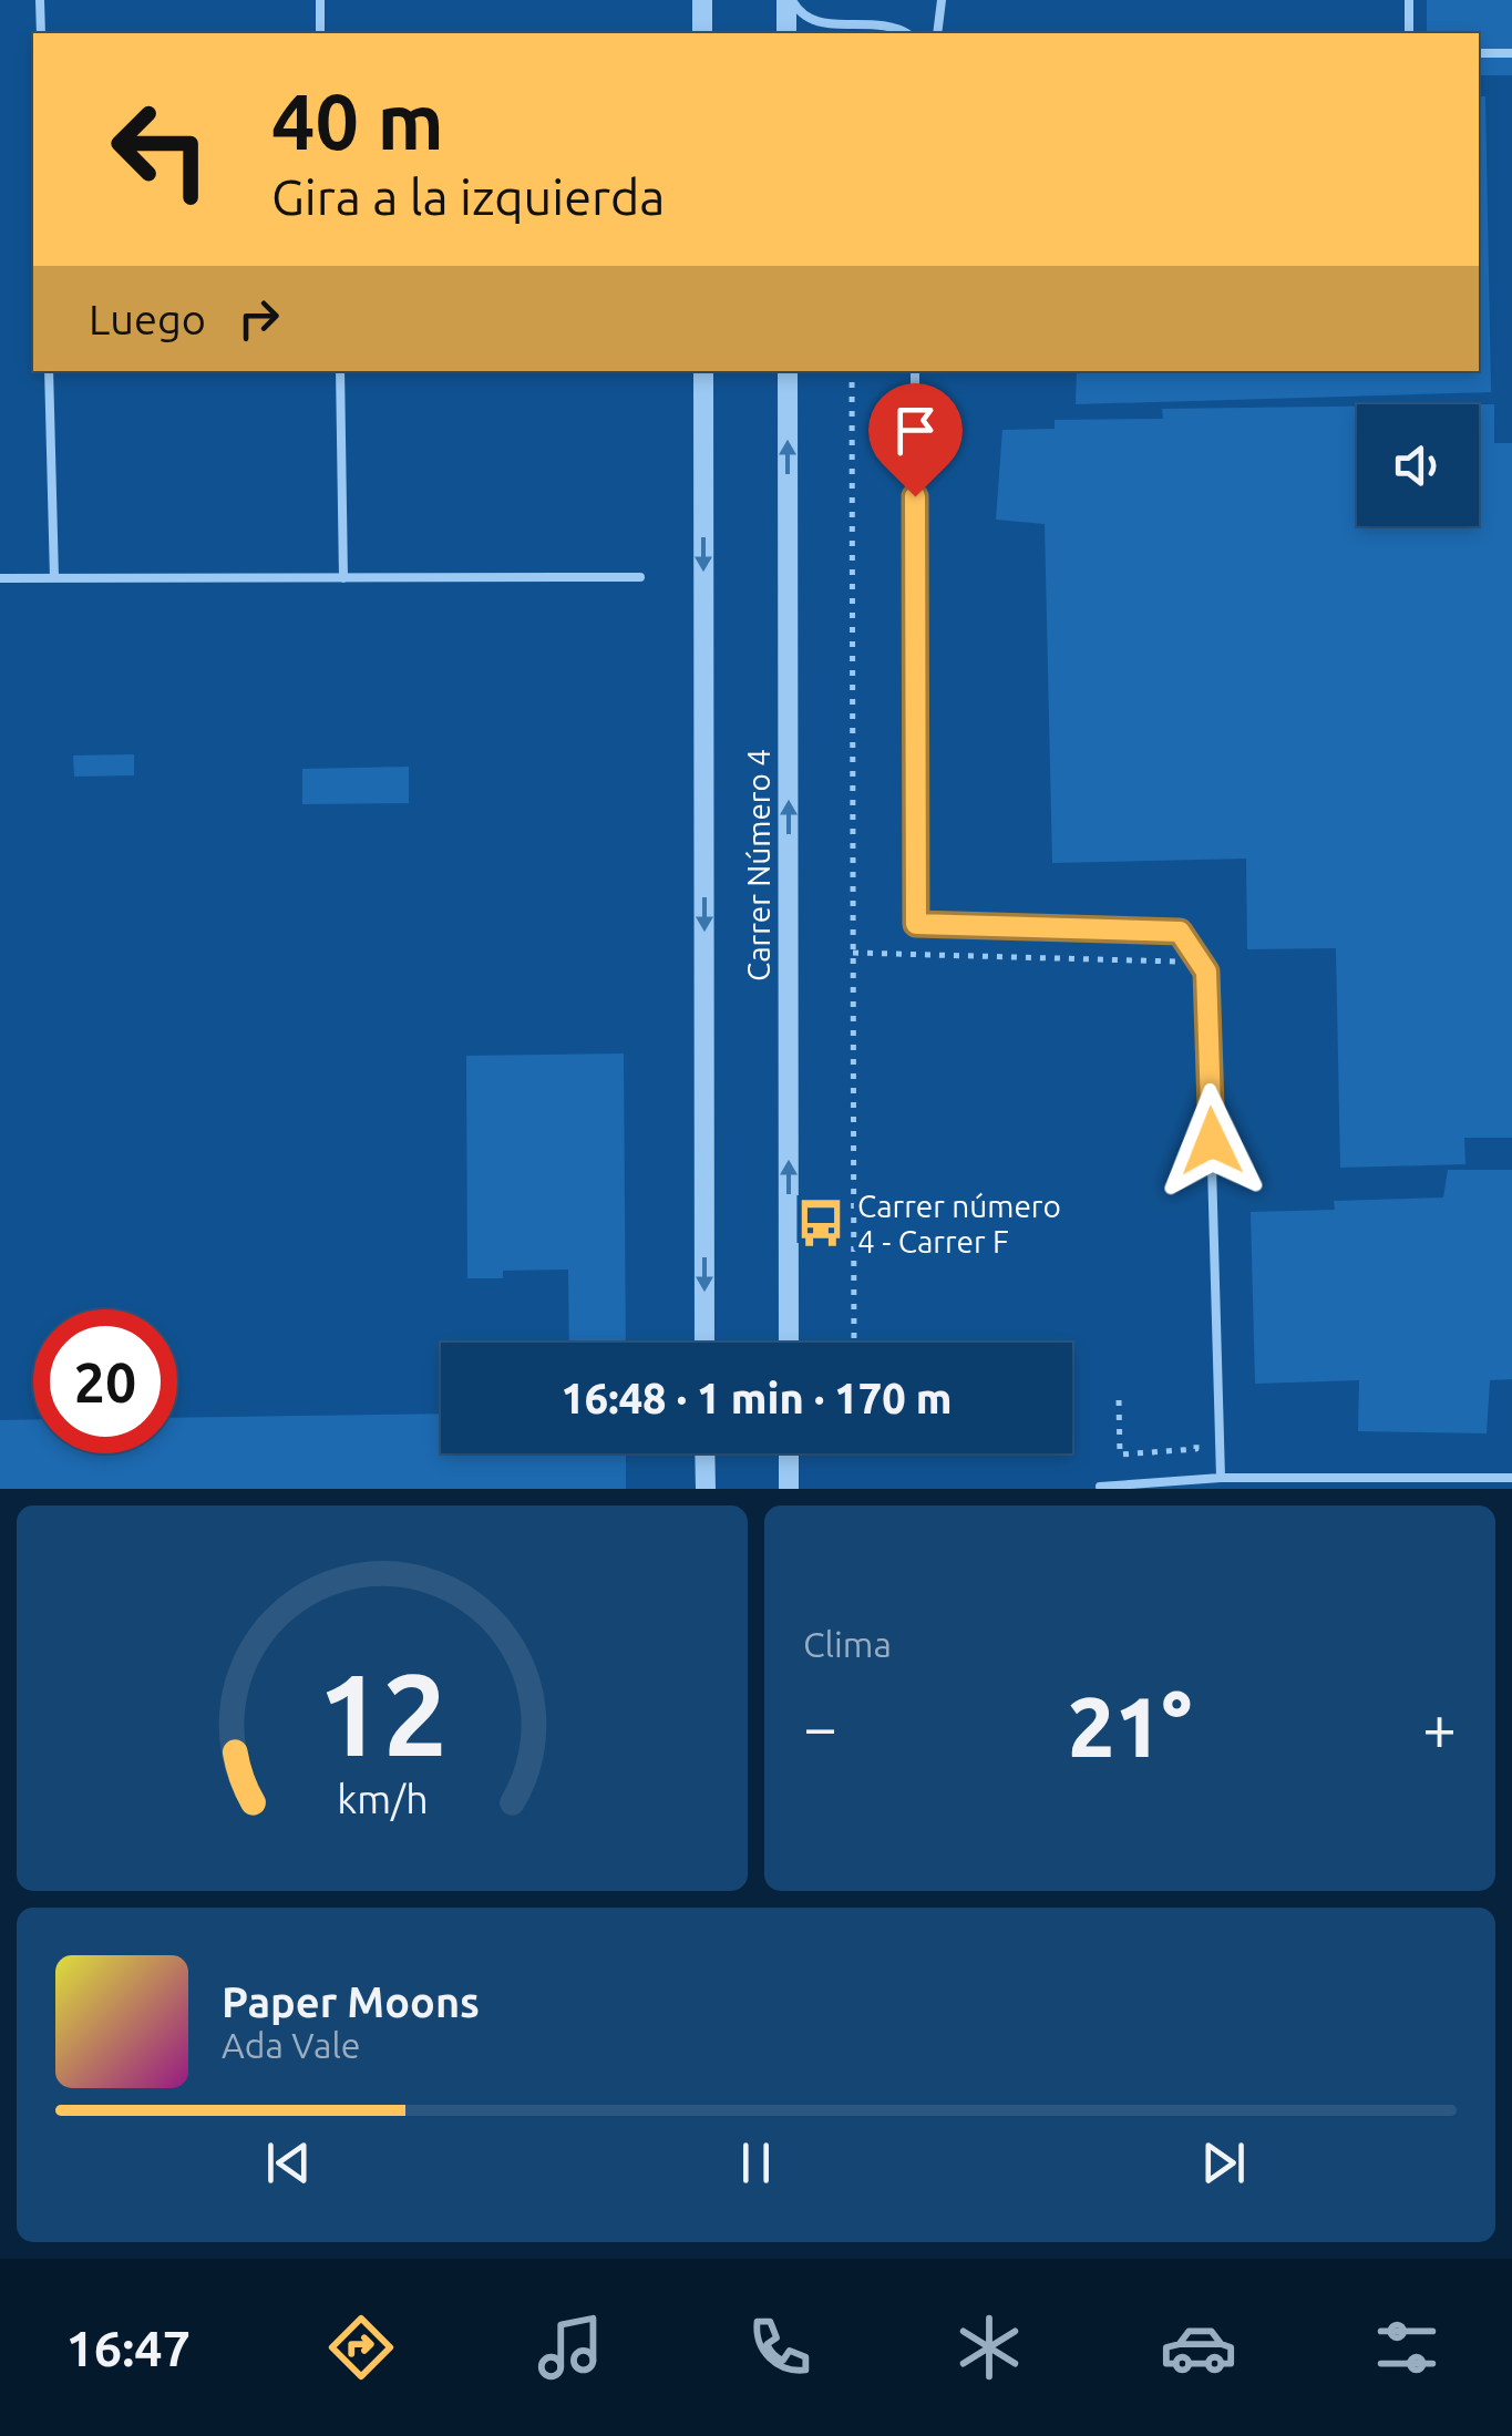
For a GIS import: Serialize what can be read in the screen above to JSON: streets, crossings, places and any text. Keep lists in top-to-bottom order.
{
  "streets": {
    "street": ["Carrer Número 4"]
  },
  "places": {
    "bus stop": ["Carrer número 4 - Carrer F"]
  },
  "page": {
    "turn": ["40 m", "Gira a la izquierda"],
    "then": "Luego",
    "limit": "20",
    "trip": "16:48 · 1 min · 170 m",
    "tile": "Clima",
    "heat": ["−", "21°", "+"],
    "song": ["Paper Moons", "Ada Vale"],
    "tabs": "16:47",
    "gauge": ["12", "km/h"]
  }
}
